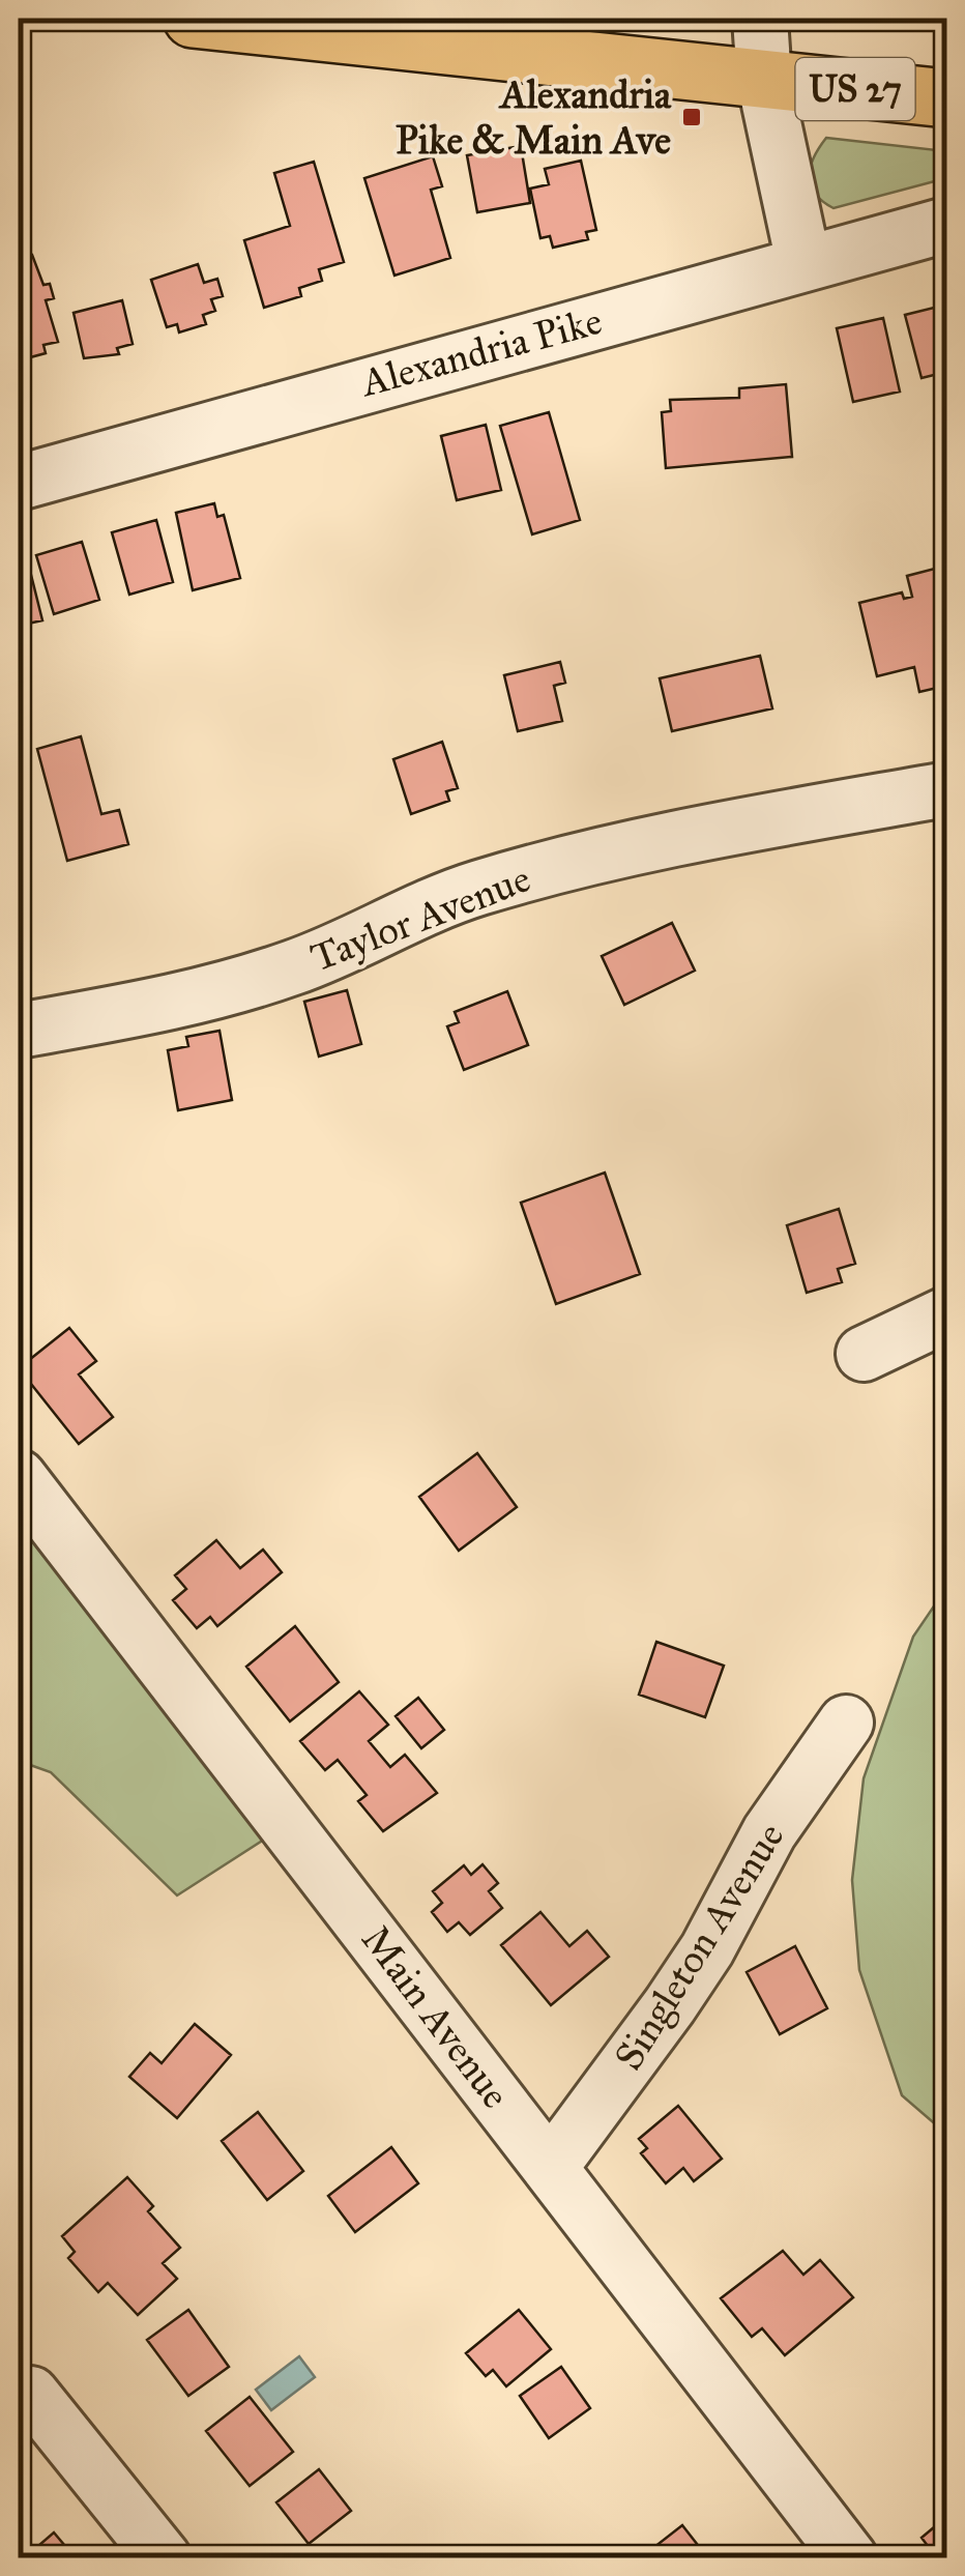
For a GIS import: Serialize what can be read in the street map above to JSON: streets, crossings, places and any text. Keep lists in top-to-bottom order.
{
  "streets": {
    "main road": ["US 27"],
    "street": [
      "Alexandria Pike",
      "Taylor Avenue",
      "Singleton Avenue",
      "Main Avenue"
    ]
  },
  "crossings": [
    ["Singleton Avenue", "Main Avenue"]
  ],
  "places": {
    "transit": ["Alexandria Pike & Main Ave"]
  }
}
